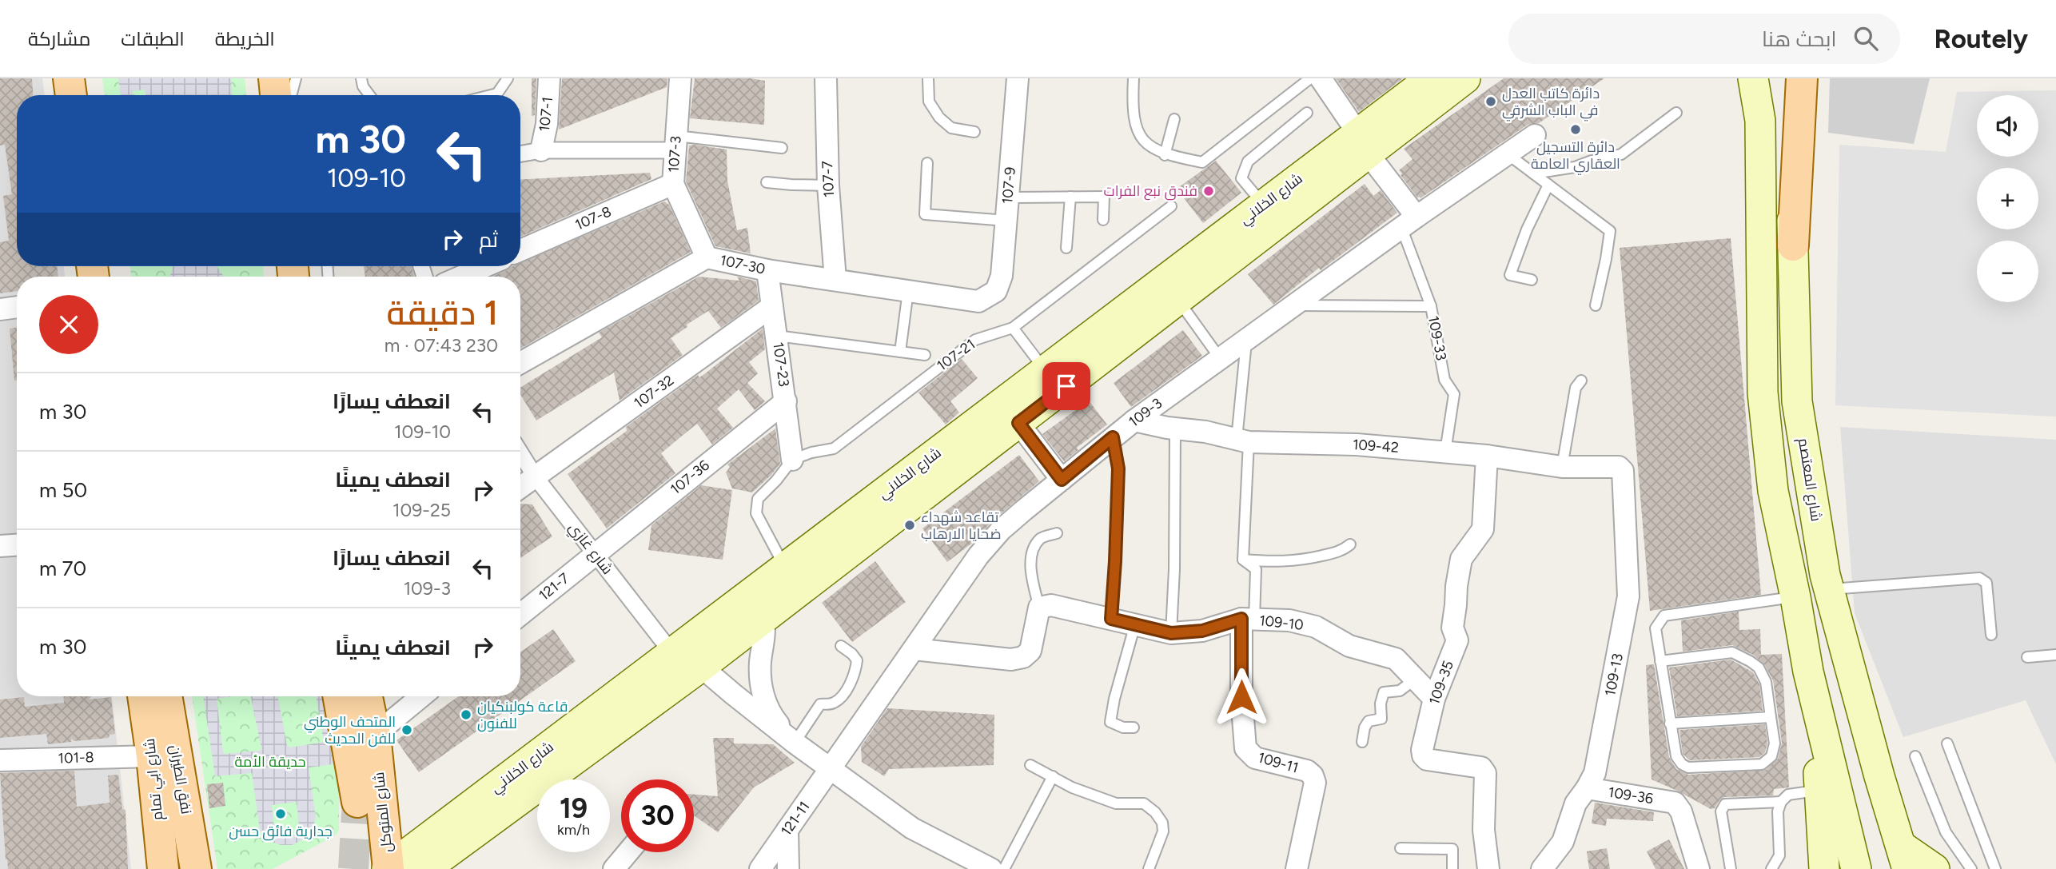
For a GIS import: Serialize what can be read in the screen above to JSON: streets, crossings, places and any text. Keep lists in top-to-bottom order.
{
  "streets": {
    "main road": [
      "شارع الخلاني",
      "شارع المعتصم",
      "شارع ابي تمام",
      "نفق الطيران",
      "شارع المتوكل"
    ],
    "street": [
      "107-1",
      "107-3",
      "107-7",
      "107-9",
      "107-8",
      "107-30",
      "107-23",
      "107-32",
      "109-3",
      "109-42",
      "107-36",
      "شارع غازي",
      "121-7",
      "109-10",
      "109-13",
      "109-35",
      "101-8",
      "109-11",
      "109-36",
      "121-11"
    ],
    "lane": ["109-33", "107-21"]
  },
  "crossings": [
    ["107-3", "107-8"],
    ["107-3", "107-30"],
    ["107-7", "107-30"],
    ["107-9", "107-30"],
    ["شارع الخلاني", "شارع غازي"],
    ["شارع الخلاني", "شارع المتوكل"],
    ["107-30", "107-23"],
    ["109-33", "109-3"],
    ["109-33", "109-42"],
    ["107-21", "107-23"],
    ["107-23", "107-32"],
    ["107-23", "107-36"],
    ["107-32", "شارع غازي"],
    ["109-3", "109-42"],
    ["109-3", "شارع غازي"],
    ["109-3", "121-11"],
    ["109-42", "109-13"],
    ["109-42", "109-35"],
    ["107-36", "شارع غازي"],
    ["107-36", "121-7"],
    ["شارع غازي", "121-7"],
    ["شارع غازي", "121-11"],
    ["109-10", "109-35"],
    ["109-10", "109-11"],
    ["109-13", "109-36"],
    ["101-8", "شارع ابي تمام"]
  ],
  "parks": ["حديقة الأمة"],
  "places": [
    "دائرة كاتب العدل في الباب الشرقي",
    "دائرة التسجيل العقاري العامة",
    "فندق نبع الفرات",
    "تقاعد شهداء ضحايا الارهاب",
    "قاعة كولبنكيان للفنون",
    "المتحف الوطني للفن الحديث",
    "جدارية فائق حسن"
  ],
  "page": {
    "header": "Routely",
    "search": "ابحث هنا",
    "nav": ["الخريطة", "الطبقات", "مشاركة"],
    "map_buttons": ["+", "−"],
    "turn": ["30 m", "109-10"],
    "then": "ثم",
    "heading": ["1 دقيقة", "230 m · 07:43"],
    "list": [
      {
        "name": "انعطف يسارًا",
        "note": "109-10",
        "value": "30 m"
      },
      {
        "name": "انعطف يمينًا",
        "note": "109-25",
        "value": "50 m"
      },
      {
        "name": "انعطف يسارًا",
        "note": "109-3",
        "value": "70 m"
      },
      {
        "name": "انعطف يمينًا",
        "value": "30 m"
      }
    ],
    "speed": "19 km/h",
    "limit": "30"
  }
}
